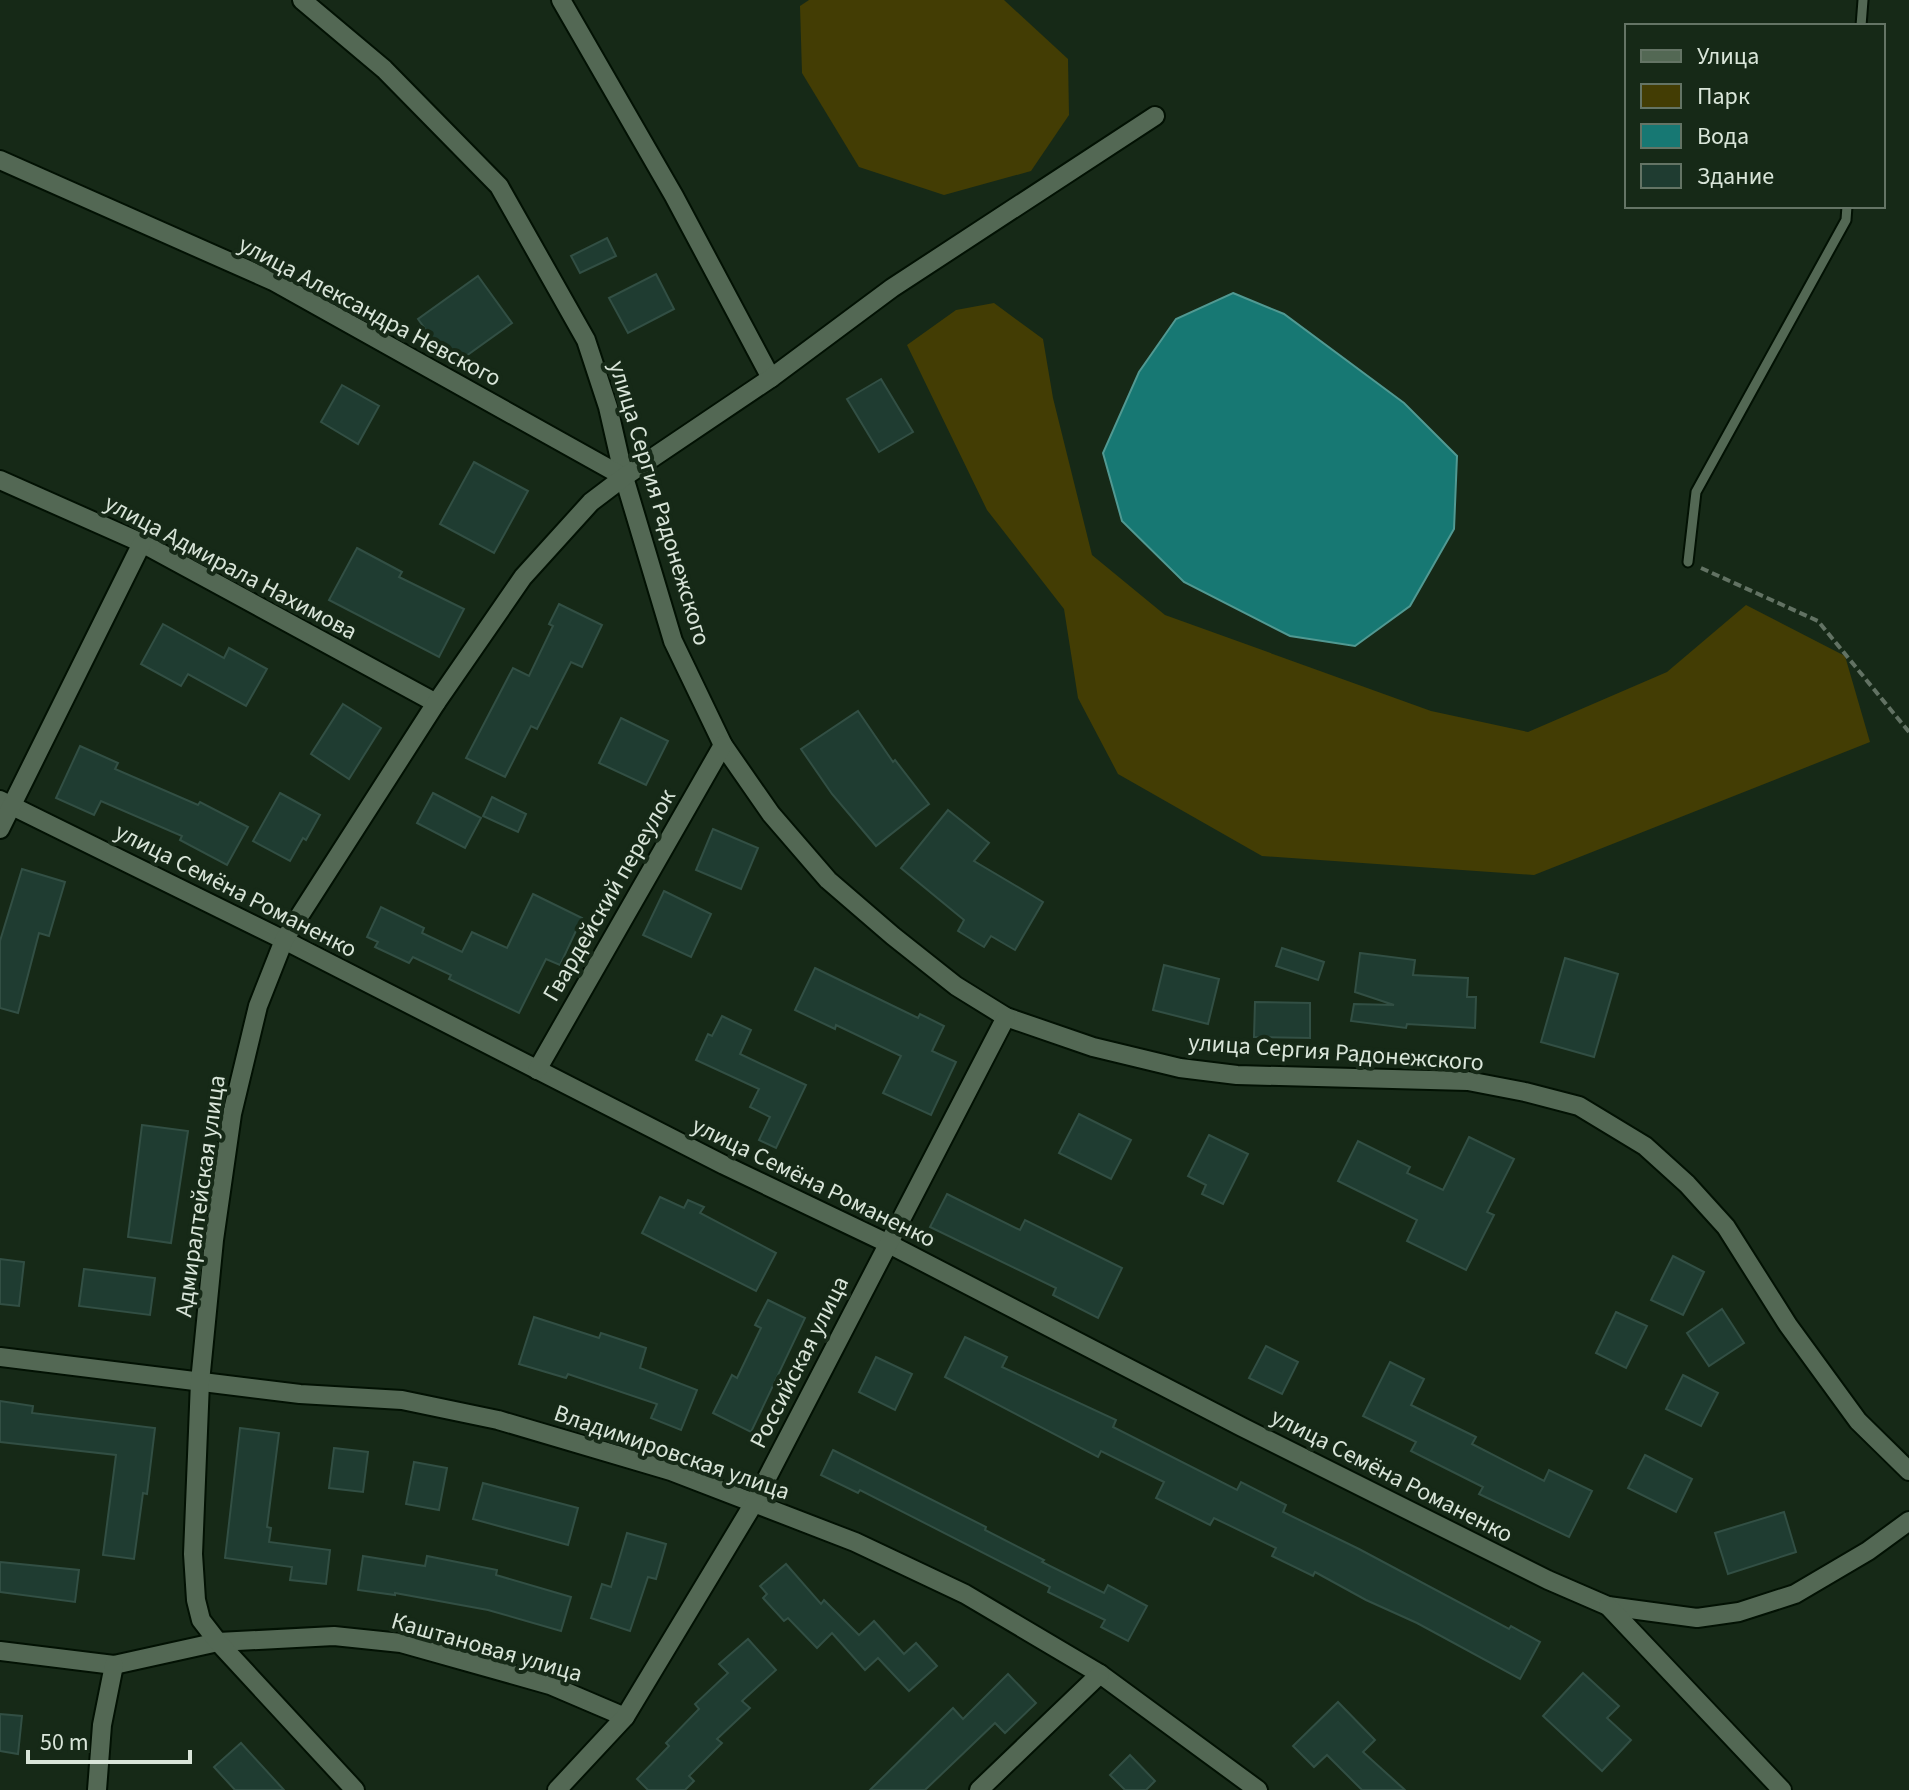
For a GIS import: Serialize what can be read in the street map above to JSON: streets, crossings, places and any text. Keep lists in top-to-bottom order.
{
  "streets": {
    "street": [
      "улица Александра Невского",
      "улица Сергия Радонежского",
      "улица Адмирала Нахимова",
      "улица Семёна Романенко",
      "Гвардейский переулок",
      "Адмиралтейская улица",
      "Российская улица",
      "Владимировская улица",
      "Каштановая улица"
    ]
  },
  "crossings": [
    ["улица Александра Невского", "улица Сергия Радонежского"],
    ["улица Александра Невского", "Адмиралтейская улица"],
    ["улица Сергия Радонежского", "Гвардейский переулок"],
    ["улица Сергия Радонежского", "Адмиралтейская улица"],
    ["улица Сергия Радонежского", "Российская улица"],
    ["улица Адмирала Нахимова", "Адмиралтейская улица"],
    ["улица Семёна Романенко", "Гвардейский переулок"],
    ["улица Семёна Романенко", "Адмиралтейская улица"],
    ["улица Семёна Романенко", "Российская улица"],
    ["Адмиралтейская улица", "Владимировская улица"],
    ["Адмиралтейская улица", "Каштановая улица"],
    ["Российская улица", "Владимировская улица"],
    ["Российская улица", "Каштановая улица"]
  ],
  "legend": [
    "Улица",
    "Парк",
    "Вода",
    "Здание"
  ],
  "scale_bar": "50 m"
}
